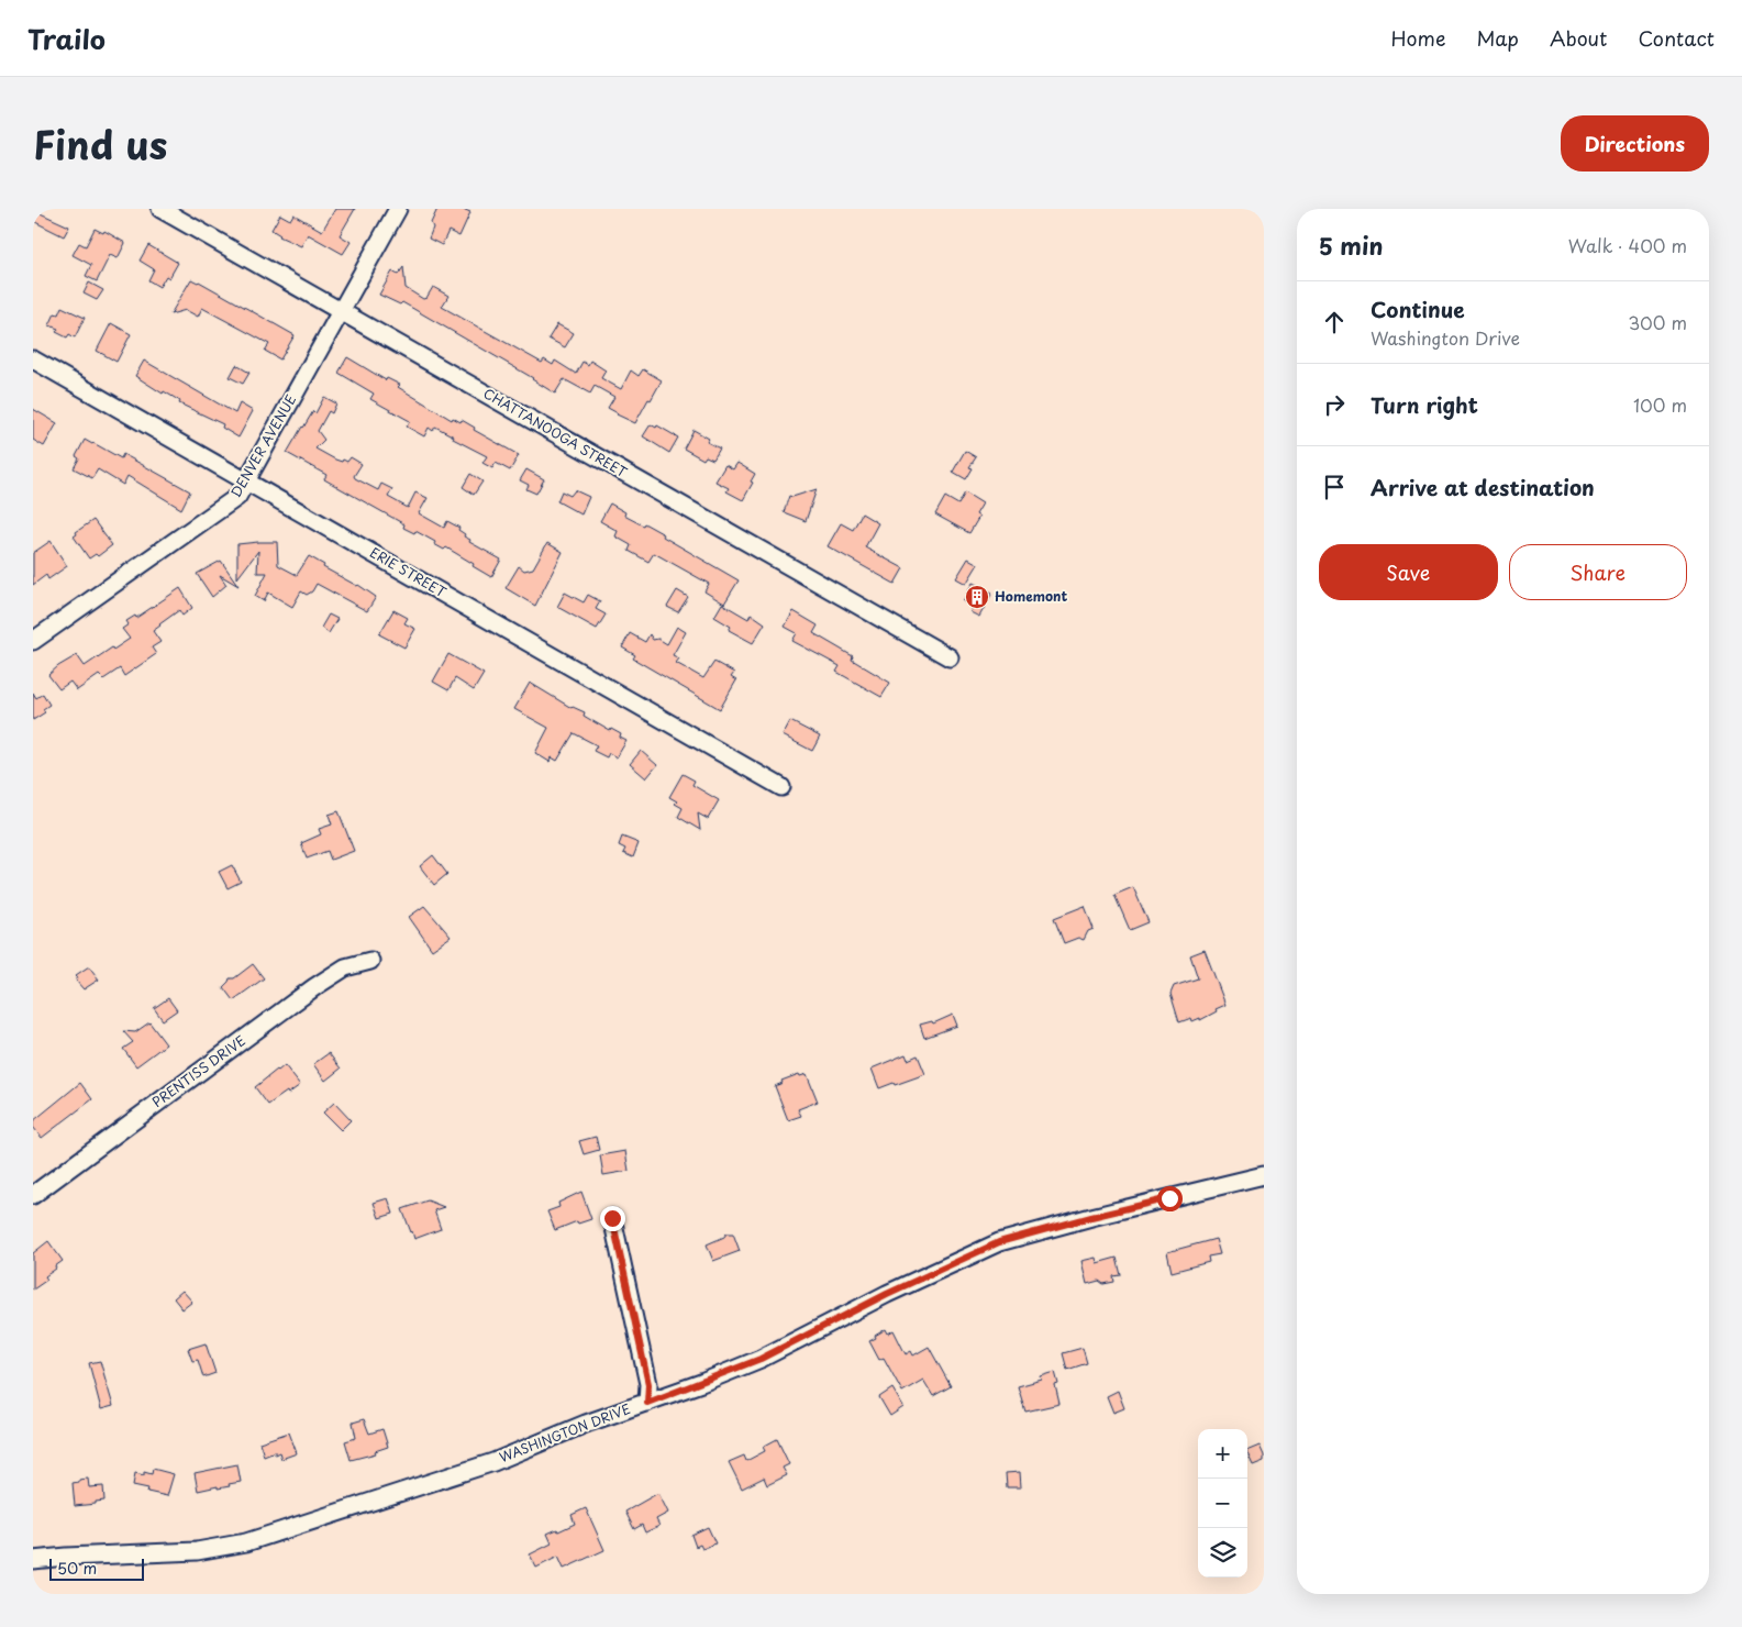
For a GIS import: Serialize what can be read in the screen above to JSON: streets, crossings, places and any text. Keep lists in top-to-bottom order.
{
  "streets": {
    "street": [
      "CHATTANOOGA STREET",
      "DENVER AVENUE",
      "ERIE STREET",
      "PRENTISS DRIVE",
      "WASHINGTON DRIVE"
    ]
  },
  "crossings": [
    ["CHATTANOOGA STREET", "DENVER AVENUE"],
    ["DENVER AVENUE", "ERIE STREET"]
  ],
  "places": {
    "building": ["Homemont"]
  },
  "scale_bar": "50 m",
  "page": {
    "header": "Trailo",
    "nav": [
      "Home",
      "Map",
      "About",
      "Contact"
    ],
    "title": "Find us",
    "buttons": [
      "Directions",
      ["Save", "Share"]
    ],
    "heading": ["5 min", "Walk · 400 m"],
    "list": [
      ["Continue", "Washington Drive", "300 m"],
      ["Turn right", "100 m"],
      "Arrive at destination"
    ],
    "map_buttons": ["+", "−"],
    "scale": "50 m"
  }
}
